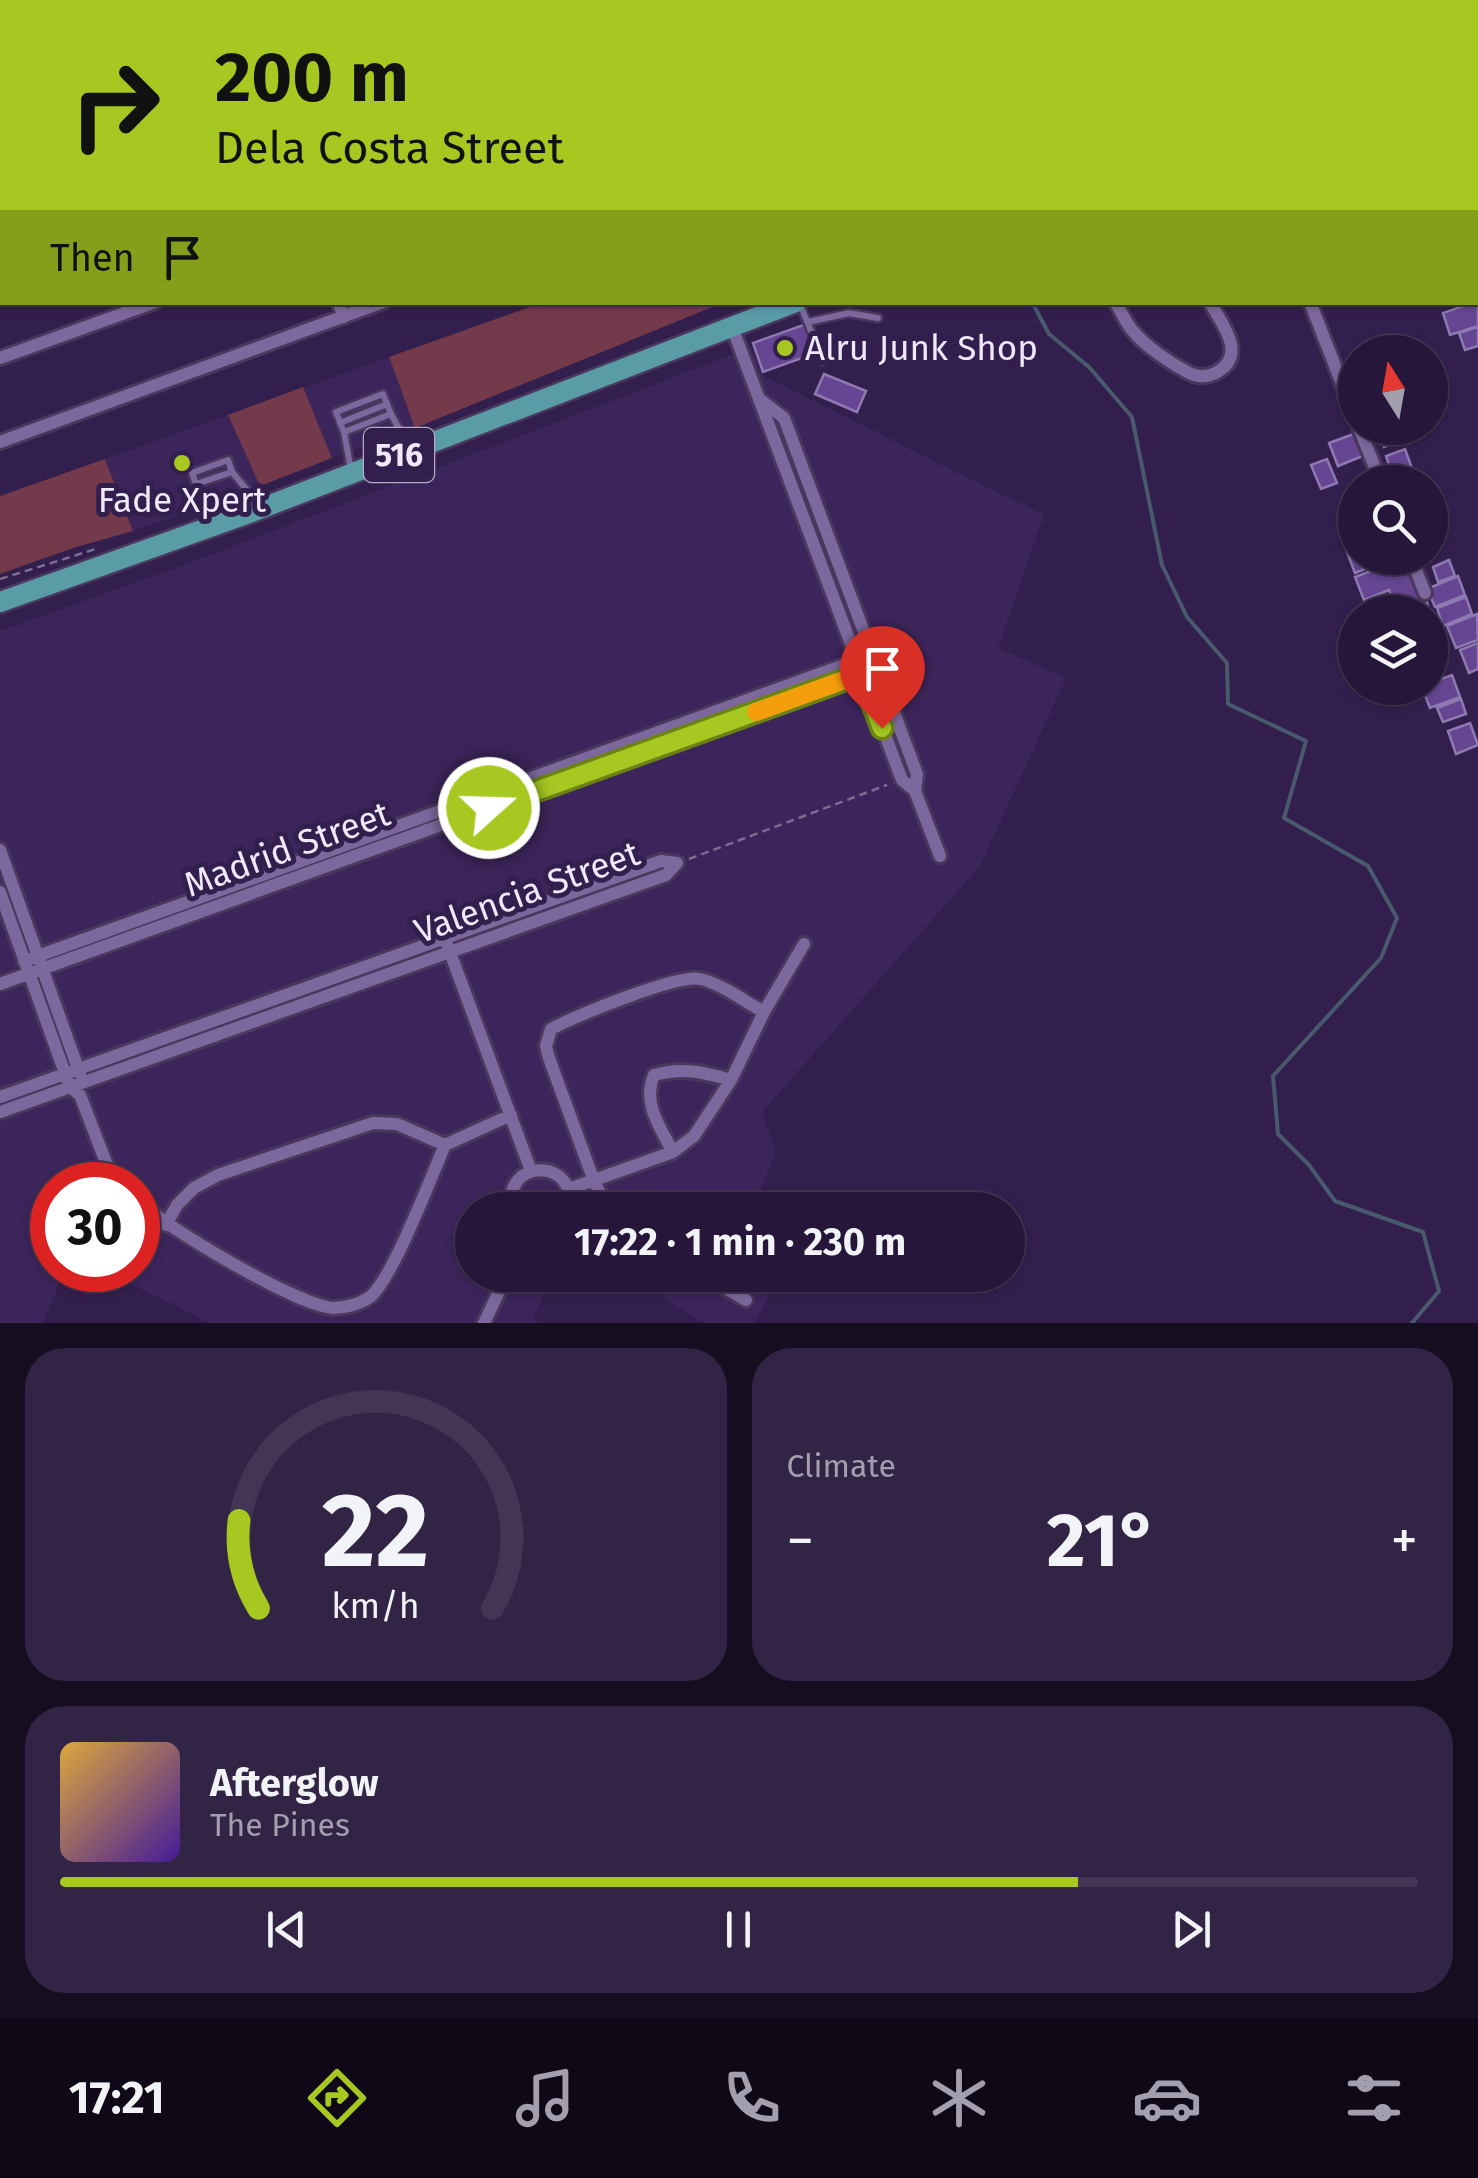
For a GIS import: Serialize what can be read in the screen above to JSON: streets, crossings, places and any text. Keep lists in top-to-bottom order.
{
  "streets": {
    "main road": ["516"],
    "street": ["Madrid Street", "Valencia Street"]
  },
  "places": ["Alru Junk Shop", "Fade Xpert"],
  "north": "top",
  "page": {
    "turn": ["200 m", "Dela Costa Street"],
    "then": "Then",
    "limit": "30",
    "trip": "17:22 · 1 min · 230 m",
    "tile": "Climate",
    "heat": ["−", "21°", "+"],
    "song": ["Afterglow", "The Pines"],
    "tabs": "17:21",
    "gauge": ["22", "km/h"]
  }
}
